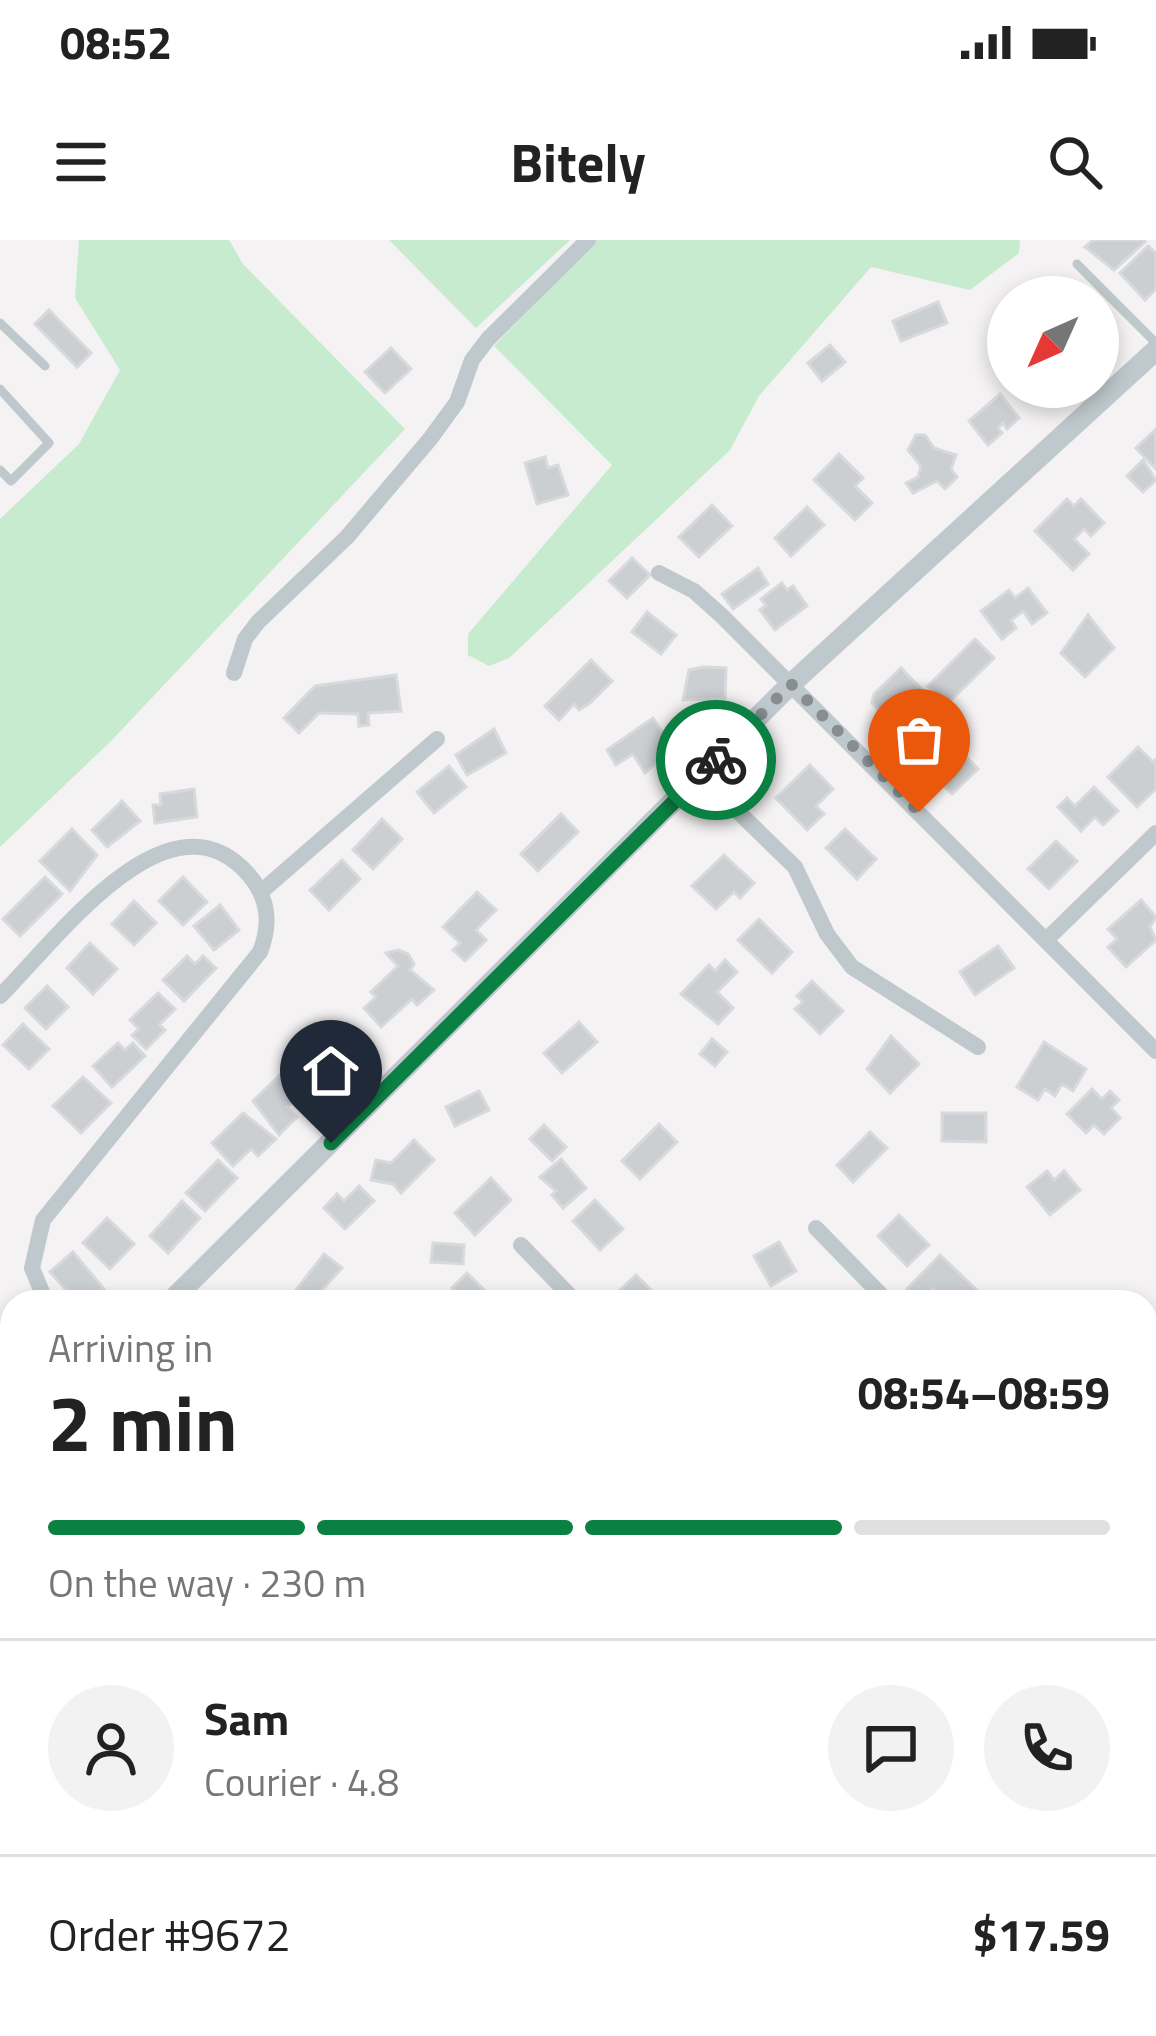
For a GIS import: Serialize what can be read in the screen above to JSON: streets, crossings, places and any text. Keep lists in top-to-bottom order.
{
  "north": "bottom left",
  "page": {
    "status": "08:52",
    "header": "Bitely",
    "heading": ["2 min", "Arriving in", "08:54–08:59"],
    "panel": [
      "Sam",
      "Courier · 4.8",
      "Order #9672",
      "$17.59"
    ],
    "bar": "On the way · 230 m"
  }
}
